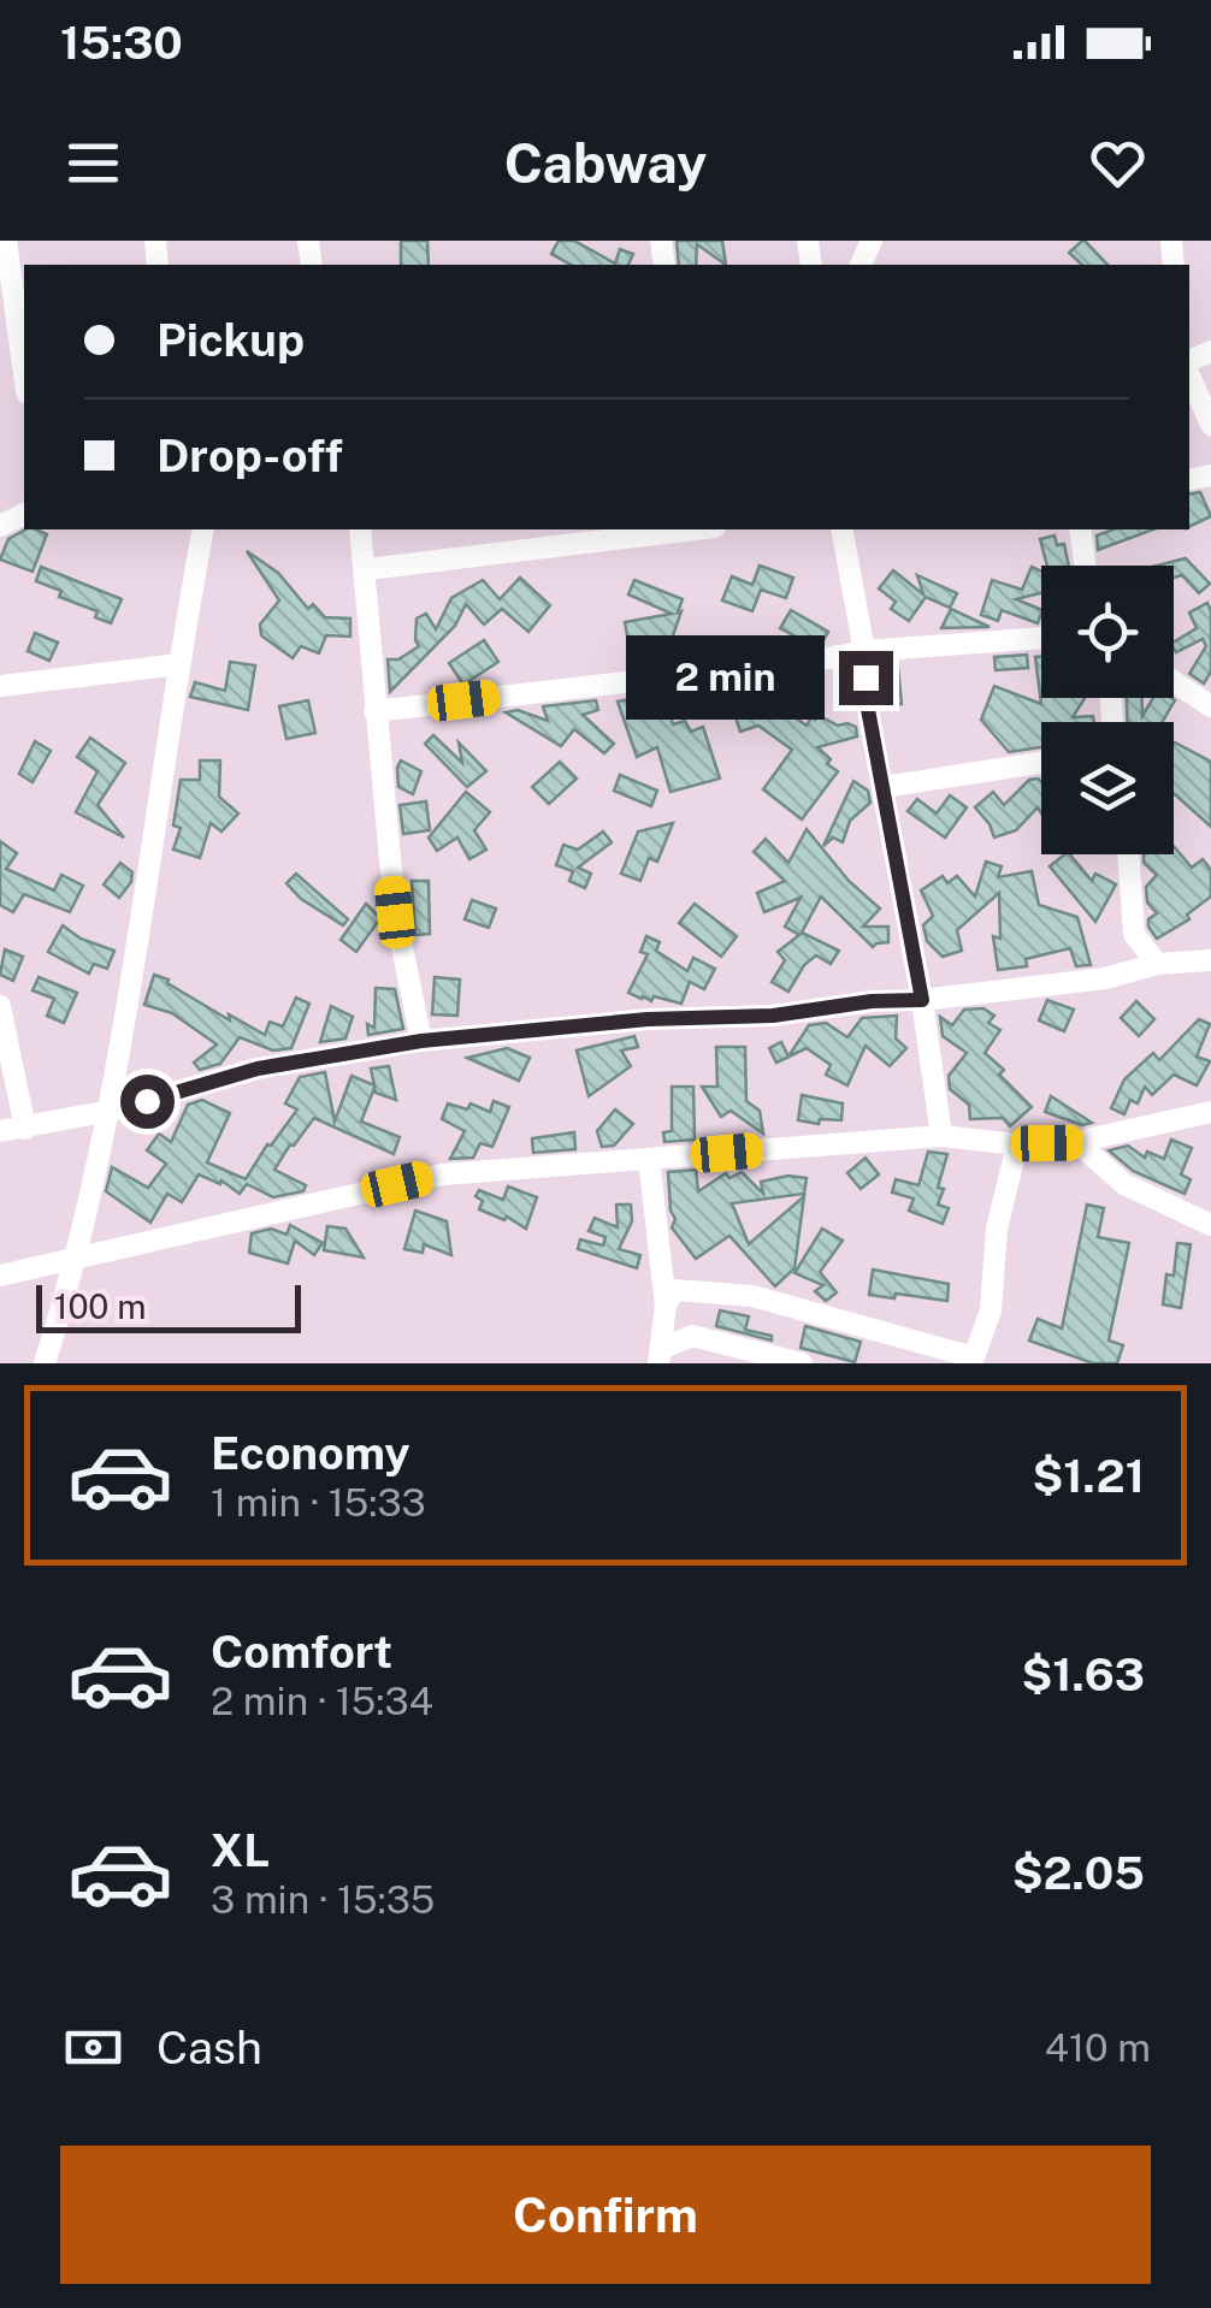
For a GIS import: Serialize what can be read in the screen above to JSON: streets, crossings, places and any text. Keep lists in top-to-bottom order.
{
  "scale_bar": "100 m",
  "page": {
    "status": "15:30",
    "header": "Cabway",
    "banner": ["Pickup", "Drop-off"],
    "bubble": "2 min",
    "scale": "100 m",
    "list": [
      {
        "name": "Economy",
        "note": "1 min · 15:33",
        "value": "$1.21"
      },
      {
        "name": "Comfort",
        "note": "2 min · 15:34",
        "value": "$1.63"
      },
      {
        "name": "XL",
        "note": "3 min · 15:35",
        "value": "$2.05"
      }
    ],
    "pay": ["Cash", "410 m"],
    "buttons": "Confirm"
  }
}
